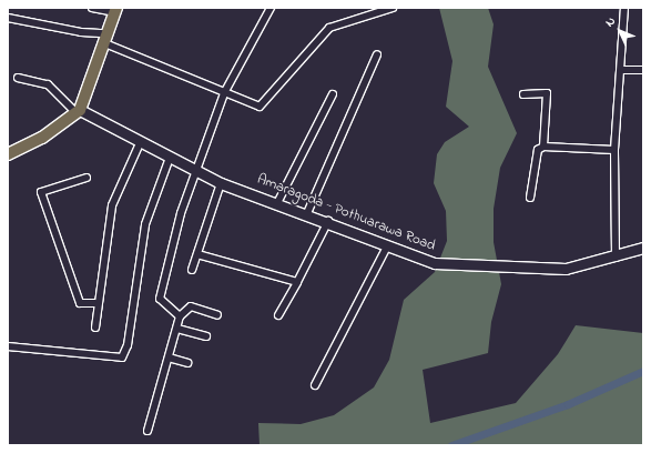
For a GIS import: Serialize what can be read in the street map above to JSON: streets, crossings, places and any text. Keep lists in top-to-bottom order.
{
  "streets": {
    "street": ["Amaragoda - Pothuarawa Road"]
  },
  "north": "top left"
}
